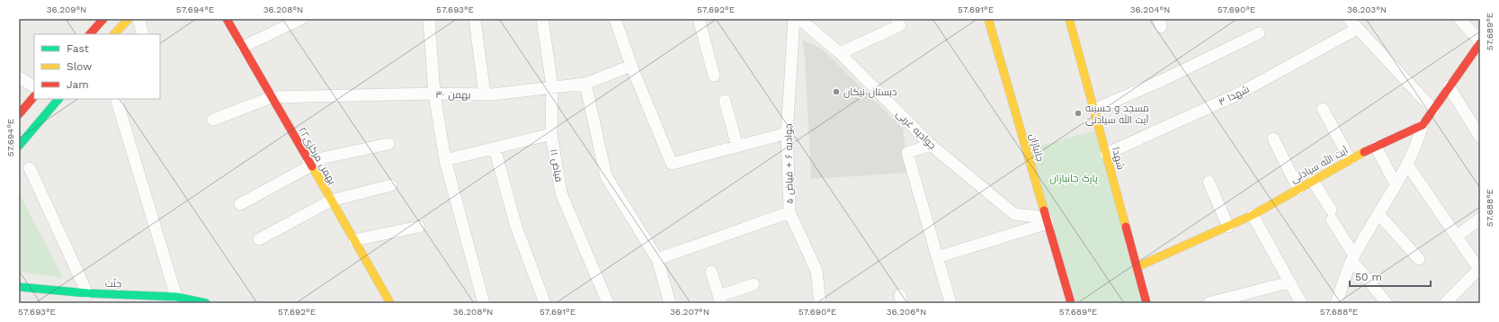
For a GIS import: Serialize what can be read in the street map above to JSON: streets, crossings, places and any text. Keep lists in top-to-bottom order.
{
  "streets": {
    "main road": [
      "جانبازان",
      "۲۲بهمن مرکزی",
      "شهدا",
      "آیت الله سیادتی",
      "جنّت"
    ],
    "street": [
      "بهمن ۳۰",
      "شهدا ۳",
      "جوادیه غربی",
      "جوادیه ۶ + فیاض ۵",
      "فیاض ۱۱"
    ]
  },
  "crossings": [
    ["بهمن ۳۰", "۲۲بهمن مرکزی"],
    ["بهمن ۳۰", "فیاض ۱۱"],
    ["شهدا ۳", "شهدا"],
    ["جوادیه غربی", "جانبازان"],
    ["شهدا", "آیت الله سیادتی"]
  ],
  "parks": ["پارک جانبازان"],
  "places": ["دبستان نیکان", "مسجد و حسینه آیت الله سیادتی"],
  "legend": ["Fast", "Slow", "Jam"],
  "scale_bar": "50 m",
  "coordinates": [
    "36.209°N",
    "57.694°E",
    "36.208°N",
    "57.693°E",
    "57.692°E",
    "57.691°E",
    "36.204°N",
    "57.690°E",
    "36.203°N",
    "57.689°E",
    "57.688°E",
    "36.207°N",
    "36.206°N"
  ]
}
